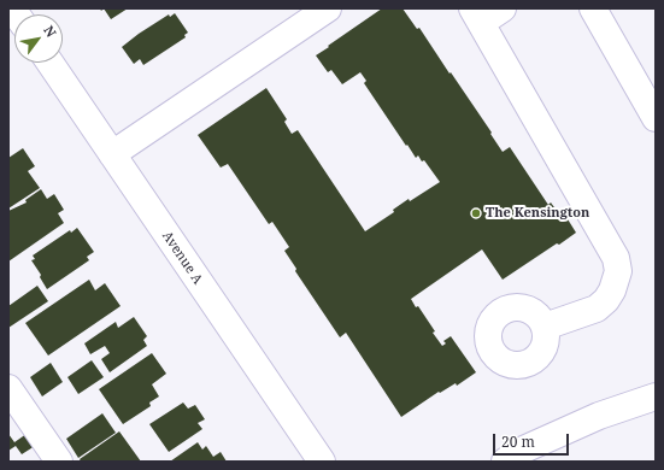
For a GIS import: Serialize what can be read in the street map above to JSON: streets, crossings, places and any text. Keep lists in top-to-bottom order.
{
  "streets": {
    "main road": ["Avenue A"]
  },
  "places": ["The Kensington"],
  "scale_bar": "20 m",
  "north": "top right"
}
